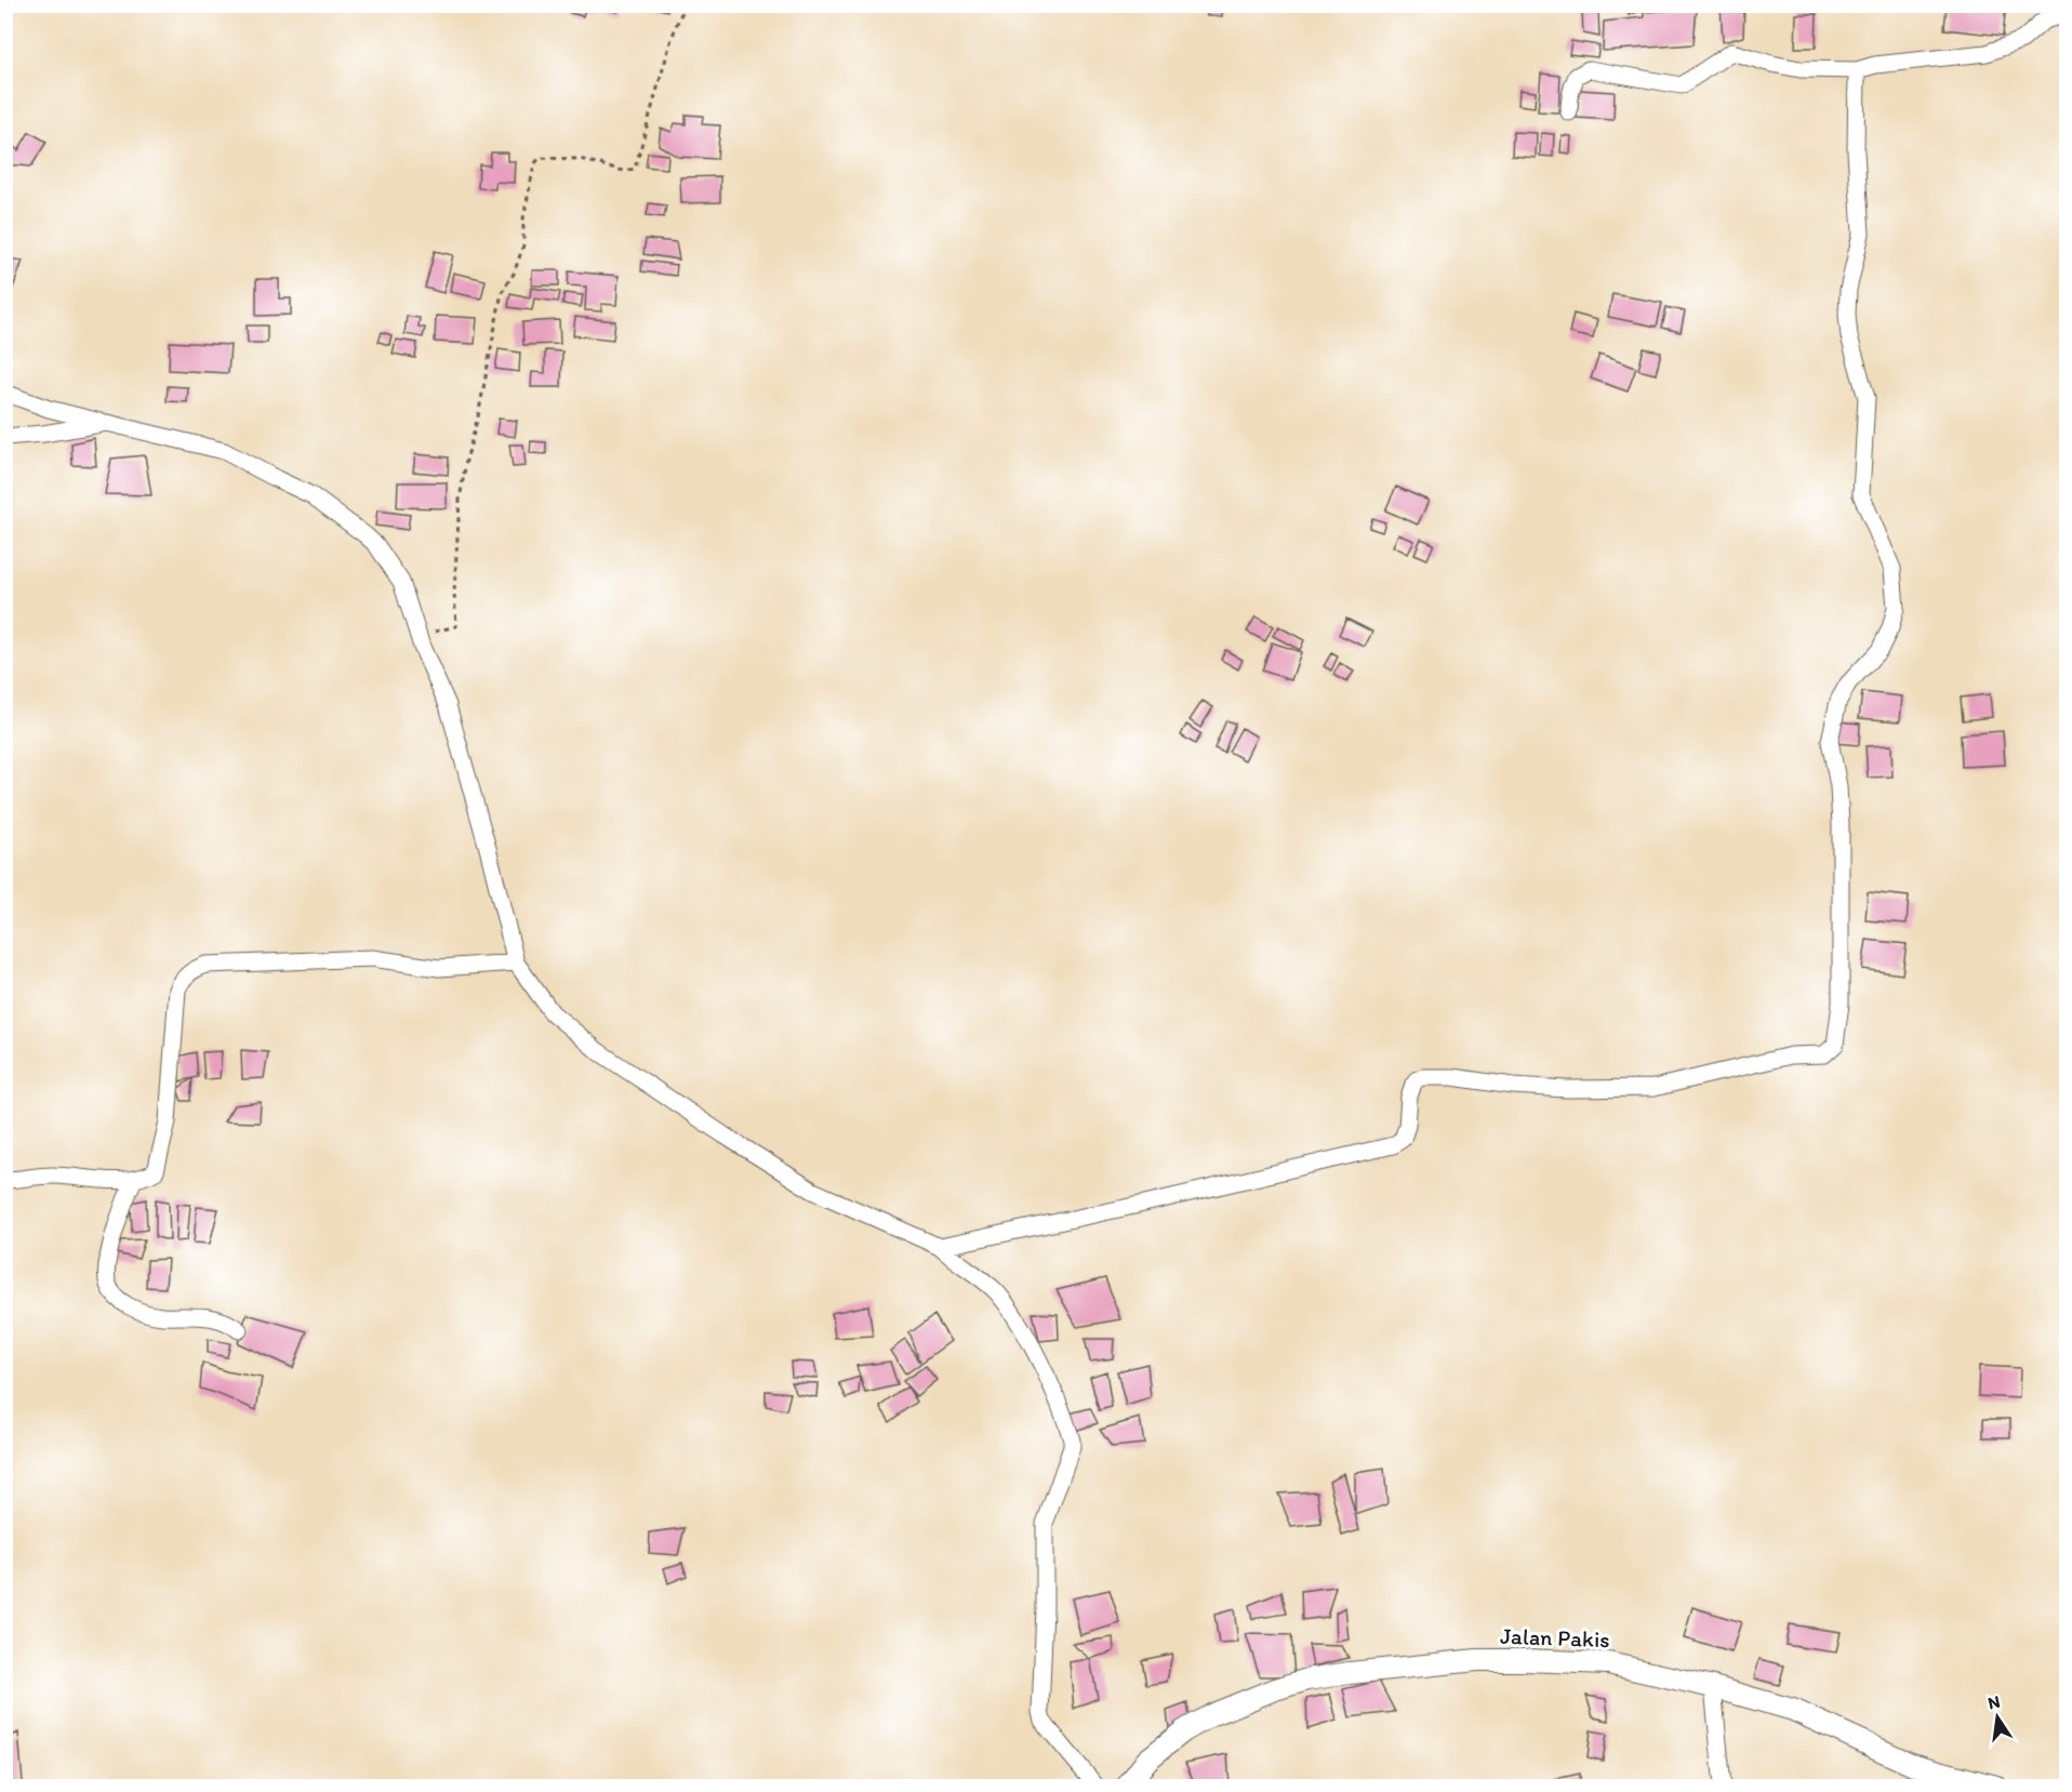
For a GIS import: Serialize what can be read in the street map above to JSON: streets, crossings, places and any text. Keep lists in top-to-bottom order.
{
  "streets": {
    "street": ["Jalan Pakis"]
  },
  "north": "top"
}
